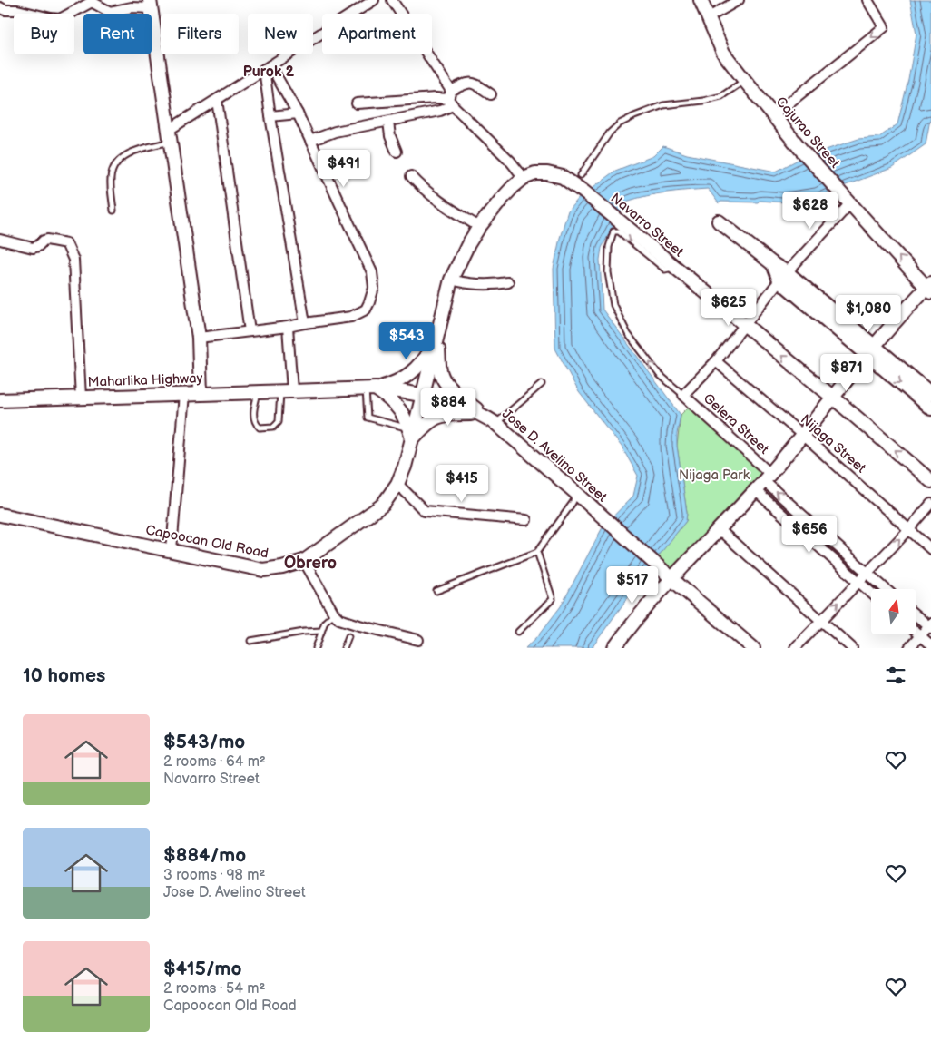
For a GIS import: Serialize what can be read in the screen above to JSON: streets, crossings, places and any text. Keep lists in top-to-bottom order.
{
  "streets": {
    "street": [
      "Cajurao Street",
      "Navarro Street",
      "Maharlika Highway",
      "Gelera Street",
      "Nijaga Street",
      "Jose D. Avelino Street",
      "Capoocan Old Road"
    ]
  },
  "crossings": [
    ["Navarro Street", "Jose D. Avelino Street"],
    ["Navarro Street", "Capoocan Old Road"],
    ["Maharlika Highway", "Jose D. Avelino Street"],
    ["Jose D. Avelino Street", "Capoocan Old Road"]
  ],
  "districts": ["Purok 2", "Obrero"],
  "parks": ["Nijaga Park"],
  "north": "top",
  "page": {
    "chip": [
      "Buy",
      "Rent",
      "Filters",
      "New",
      "Apartment"
    ],
    "price": [
      "$491",
      "$628",
      "$625",
      "$1,080",
      "$543",
      "$871",
      "$884",
      "$415",
      "$656",
      "$517"
    ],
    "heading": "10 homes",
    "list": [
      {
        "name": "$543/mo",
        "note": "2 rooms · 64 m² · Navarro Street"
      },
      {
        "name": "$884/mo",
        "note": "3 rooms · 98 m² · Jose D. Avelino Street"
      },
      {
        "name": "$415/mo",
        "note": "2 rooms · 54 m² · Capoocan Old Road"
      }
    ]
  }
}
